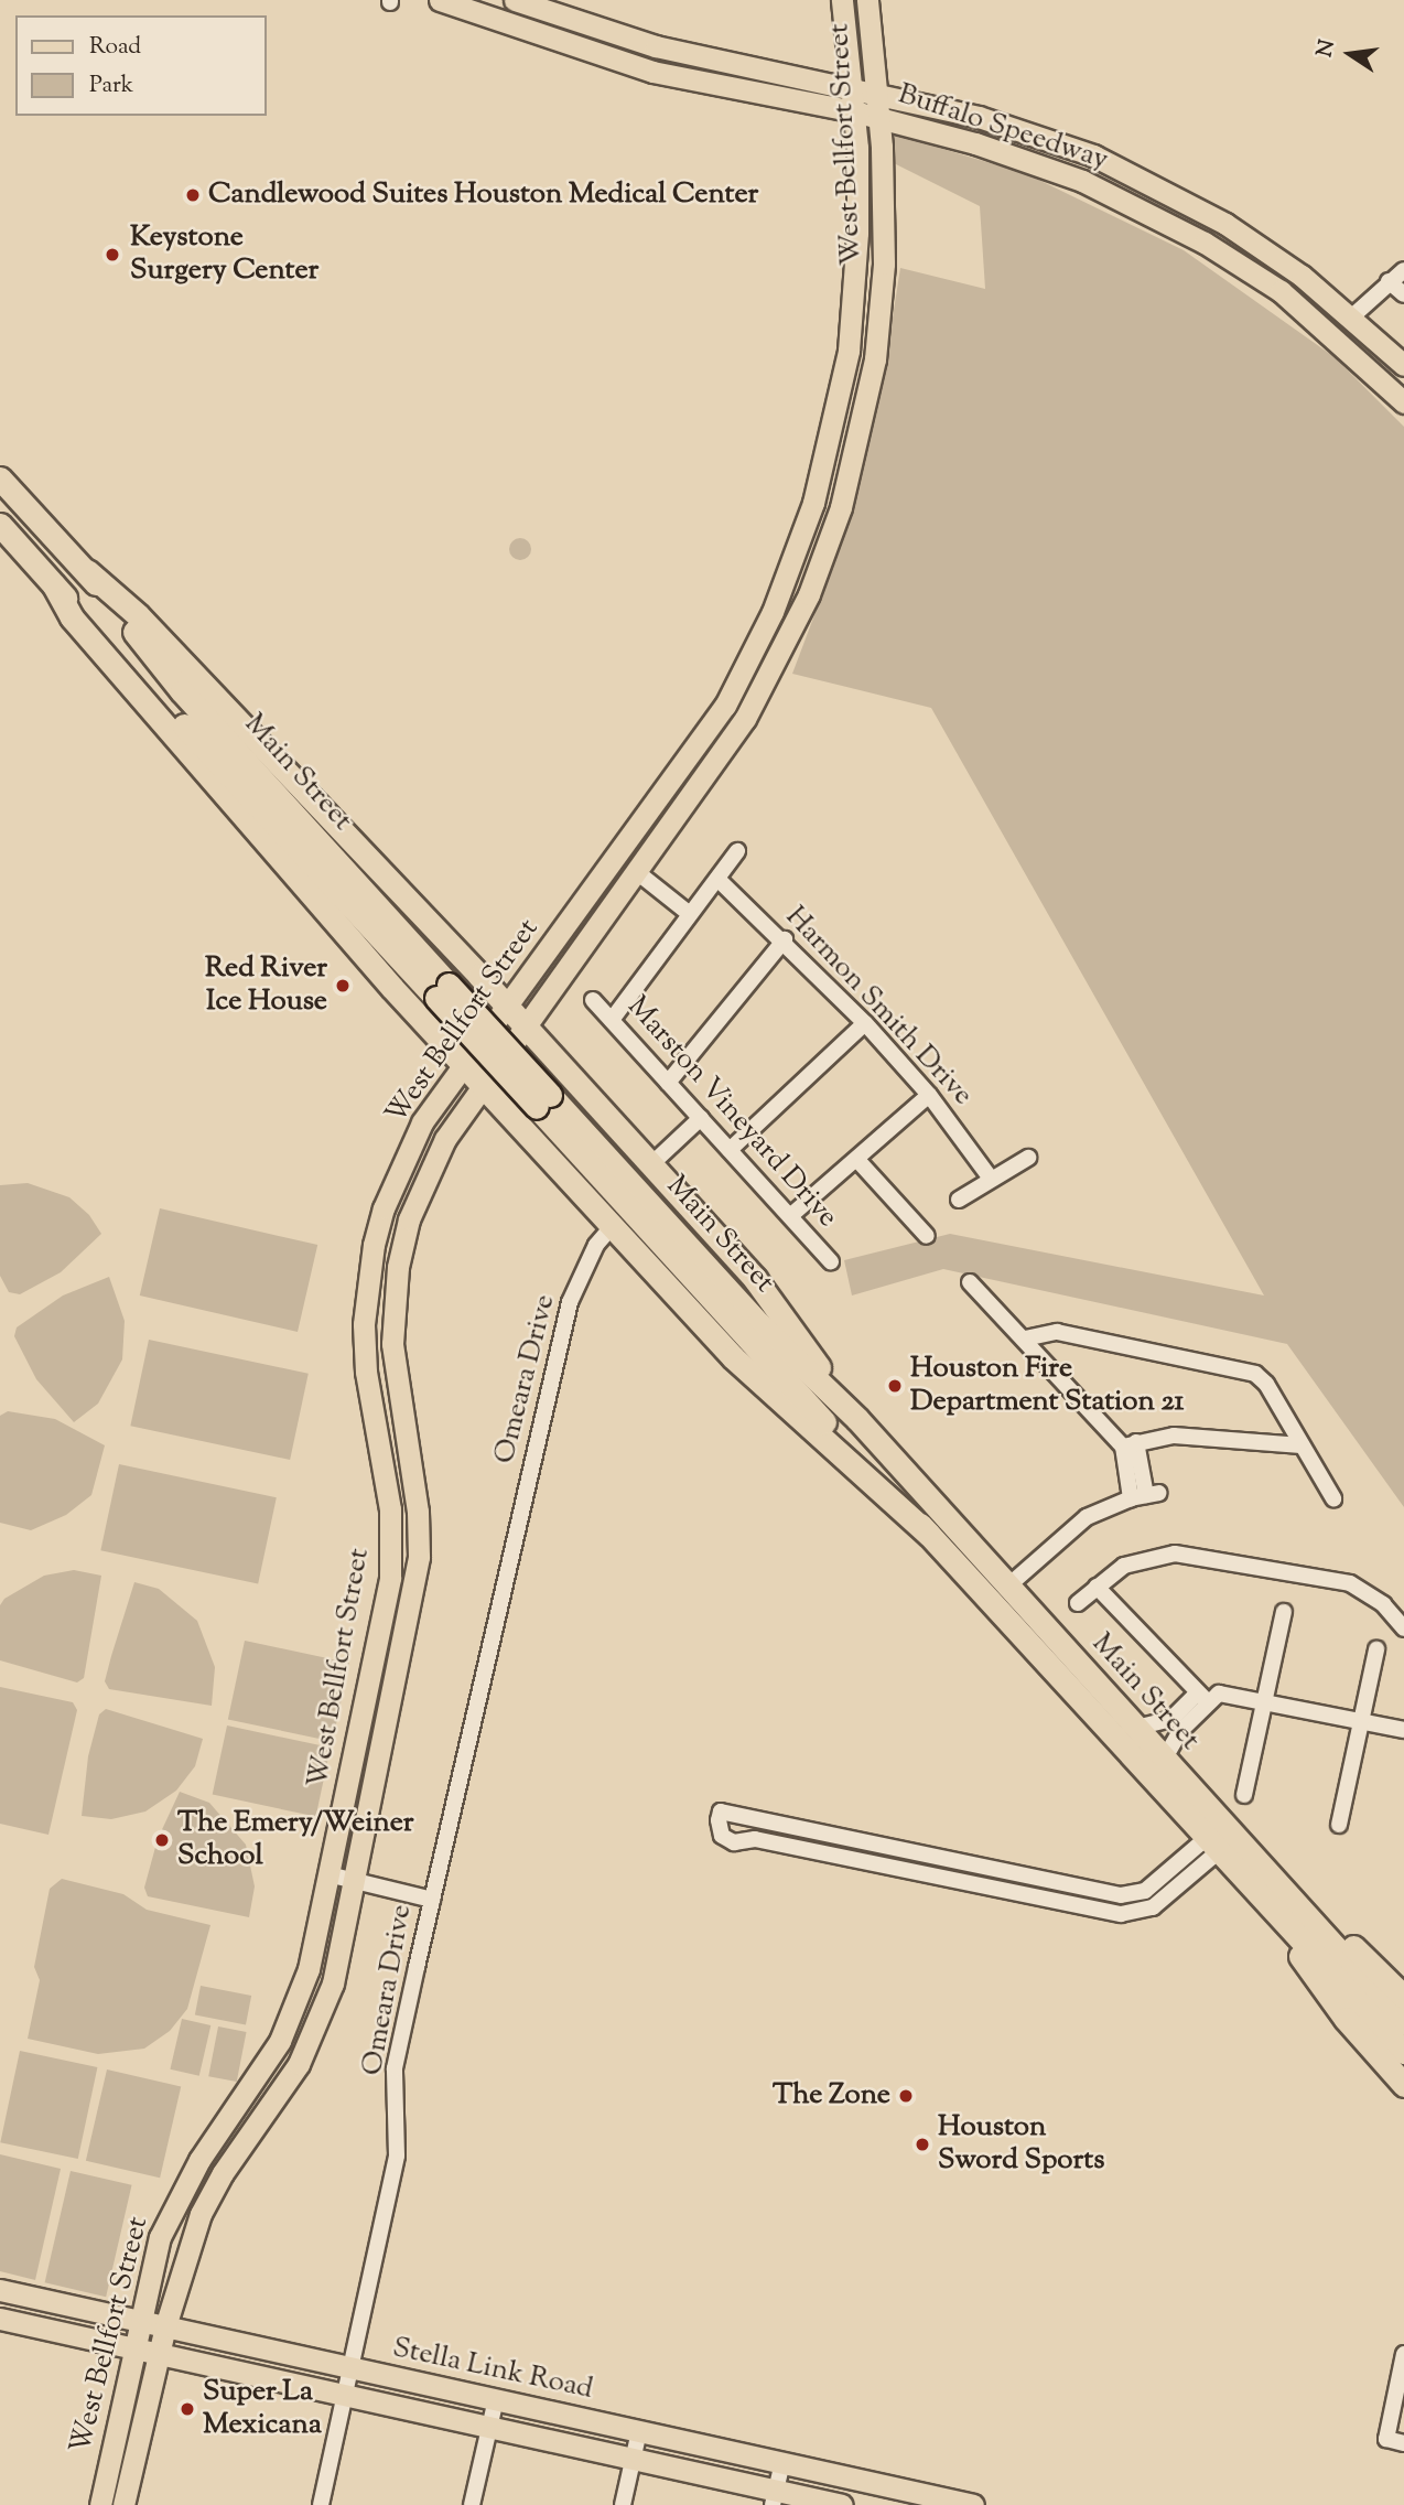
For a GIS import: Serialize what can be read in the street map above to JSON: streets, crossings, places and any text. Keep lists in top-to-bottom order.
{
  "streets": {
    "highway": ["Main Street"],
    "main road": ["Buffalo Speedway", "West Bellfort Street", "Stella Link Road"],
    "street": ["Harmon Smith Drive", "Marston Vineyard Drive", "Omeara Drive"]
  },
  "crossings": [
    ["Buffalo Speedway", "West Bellfort Street"],
    ["West Bellfort Street", "Stella Link Road"],
    ["Omeara Drive", "Stella Link Road"]
  ],
  "places": [
    "Candlewood Suites Houston Medical Center",
    "Keystone Surgery Center",
    "Red River Ice House",
    "Houston Fire Department Station 21",
    "The Emery/Weiner School",
    "The Zone",
    "Houston Sword Sports",
    "Super La Mexicana"
  ],
  "legend": ["Road", "Park"],
  "north": "left"
}
